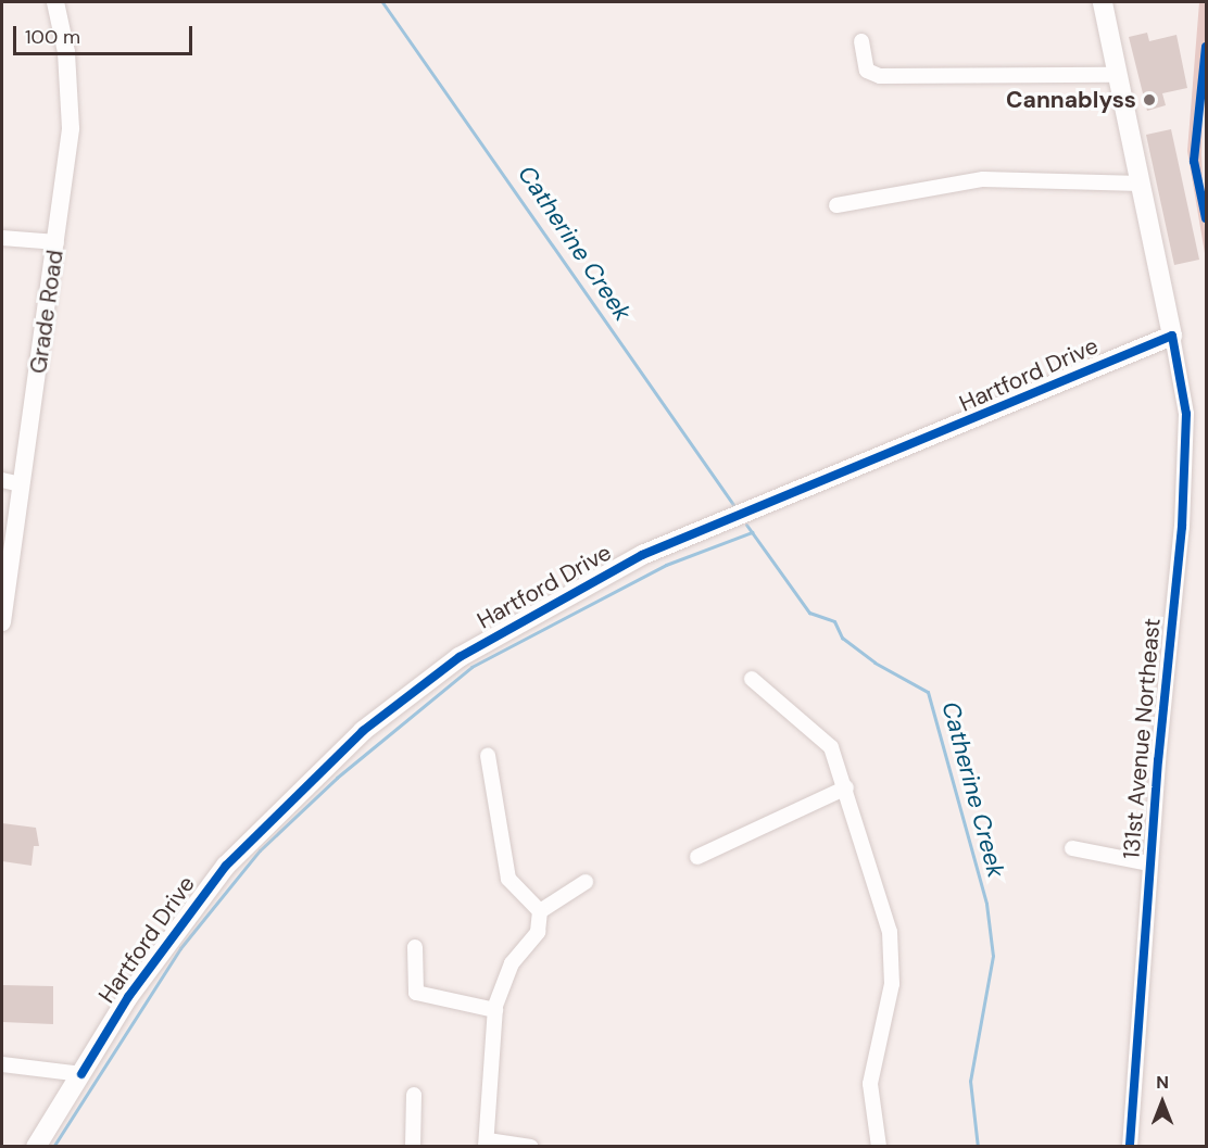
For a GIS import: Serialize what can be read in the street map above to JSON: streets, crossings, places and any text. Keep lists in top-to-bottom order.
{
  "streets": {
    "main road": ["Hartford Drive"],
    "street": ["Grade Road", "131st Avenue Northeast"]
  },
  "crossings": [
    ["Hartford Drive", "131st Avenue Northeast"]
  ],
  "water": ["Catherine Creek"],
  "places": ["Cannablyss"],
  "scale_bar": "100 m",
  "north": "top"
}
